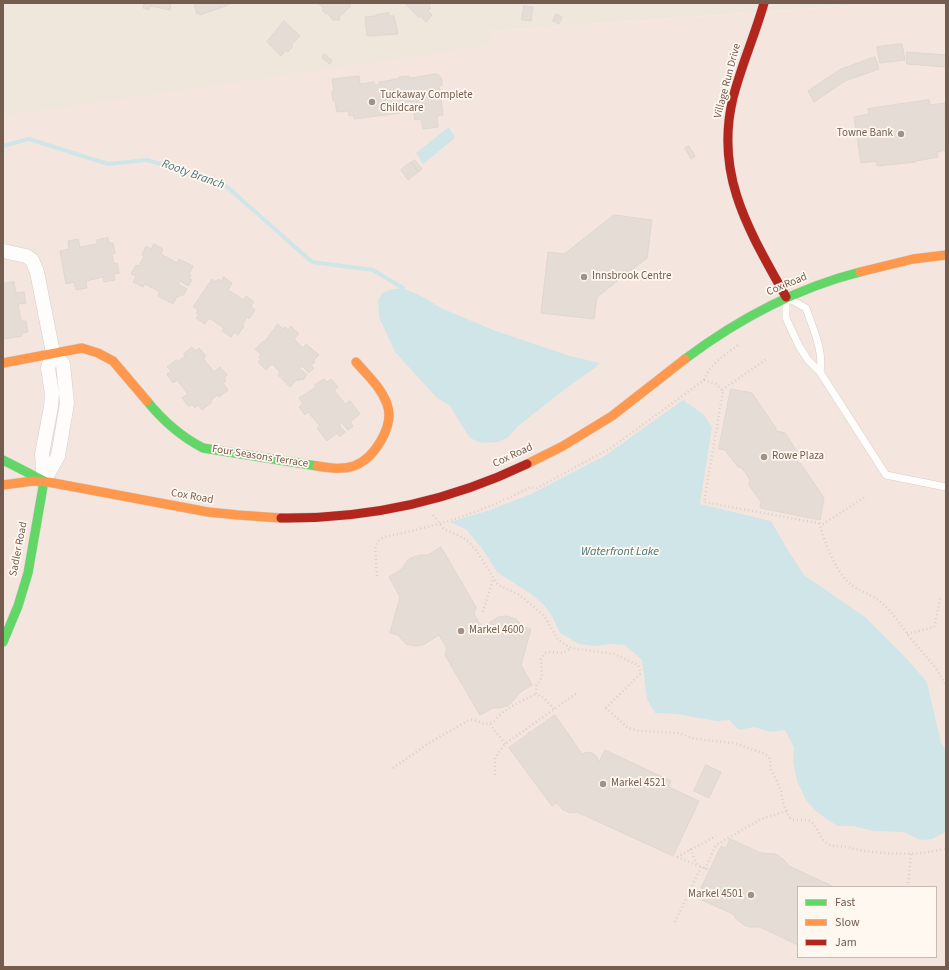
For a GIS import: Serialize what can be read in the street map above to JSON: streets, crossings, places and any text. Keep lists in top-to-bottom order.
{
  "streets": {
    "main road": [
      "Village Run Drive",
      "Cox Road",
      "Four Seasons Terrace",
      "Sadler Road"
    ]
  },
  "crossings": [
    ["Village Run Drive", "Cox Road"],
    ["Cox Road", "Sadler Road"]
  ],
  "water": ["Rooty Branch", "Waterfront Lake"],
  "places": [
    "Tuckaway Complete Childcare",
    "Towne Bank",
    "Innsbrook Centre",
    "Rowe Plaza",
    "Markel 4600",
    "Markel 4521",
    "Markel 4501"
  ],
  "legend": ["Fast", "Slow", "Jam"]
}
